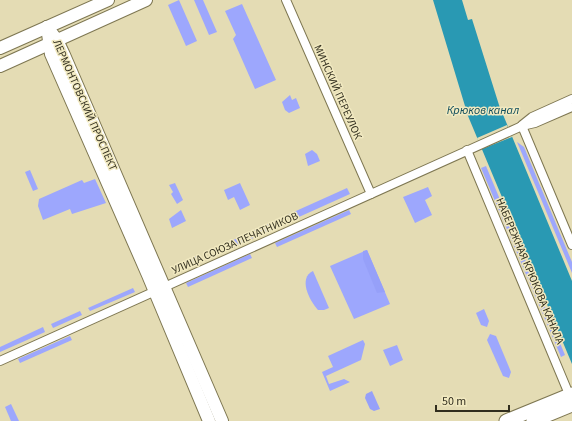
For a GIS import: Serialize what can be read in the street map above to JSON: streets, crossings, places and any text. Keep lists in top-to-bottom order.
{
  "streets": {
    "main road": ["ЛЕРМОНТОВСКИЙ ПРОСПЕКТ"],
    "street": ["МИНСКИЙ ПЕРЕУЛОК", "УЛИЦА СОЮЗА ПЕЧАТНИКОВ", "НАБЕРЕЖНАЯ КРЮКОВА КАНАЛА"]
  },
  "crossings": [
    ["МИНСКИЙ ПЕРЕУЛОК", "УЛИЦА СОЮЗА ПЕЧАТНИКОВ"],
    ["ЛЕРМОНТОВСКИЙ ПРОСПЕКТ", "УЛИЦА СОЮЗА ПЕЧАТНИКОВ"],
    ["УЛИЦА СОЮЗА ПЕЧАТНИКОВ", "НАБЕРЕЖНАЯ КРЮКОВА КАНАЛА"]
  ],
  "water": ["Крюков канал"],
  "scale_bar": "50 m"
}
